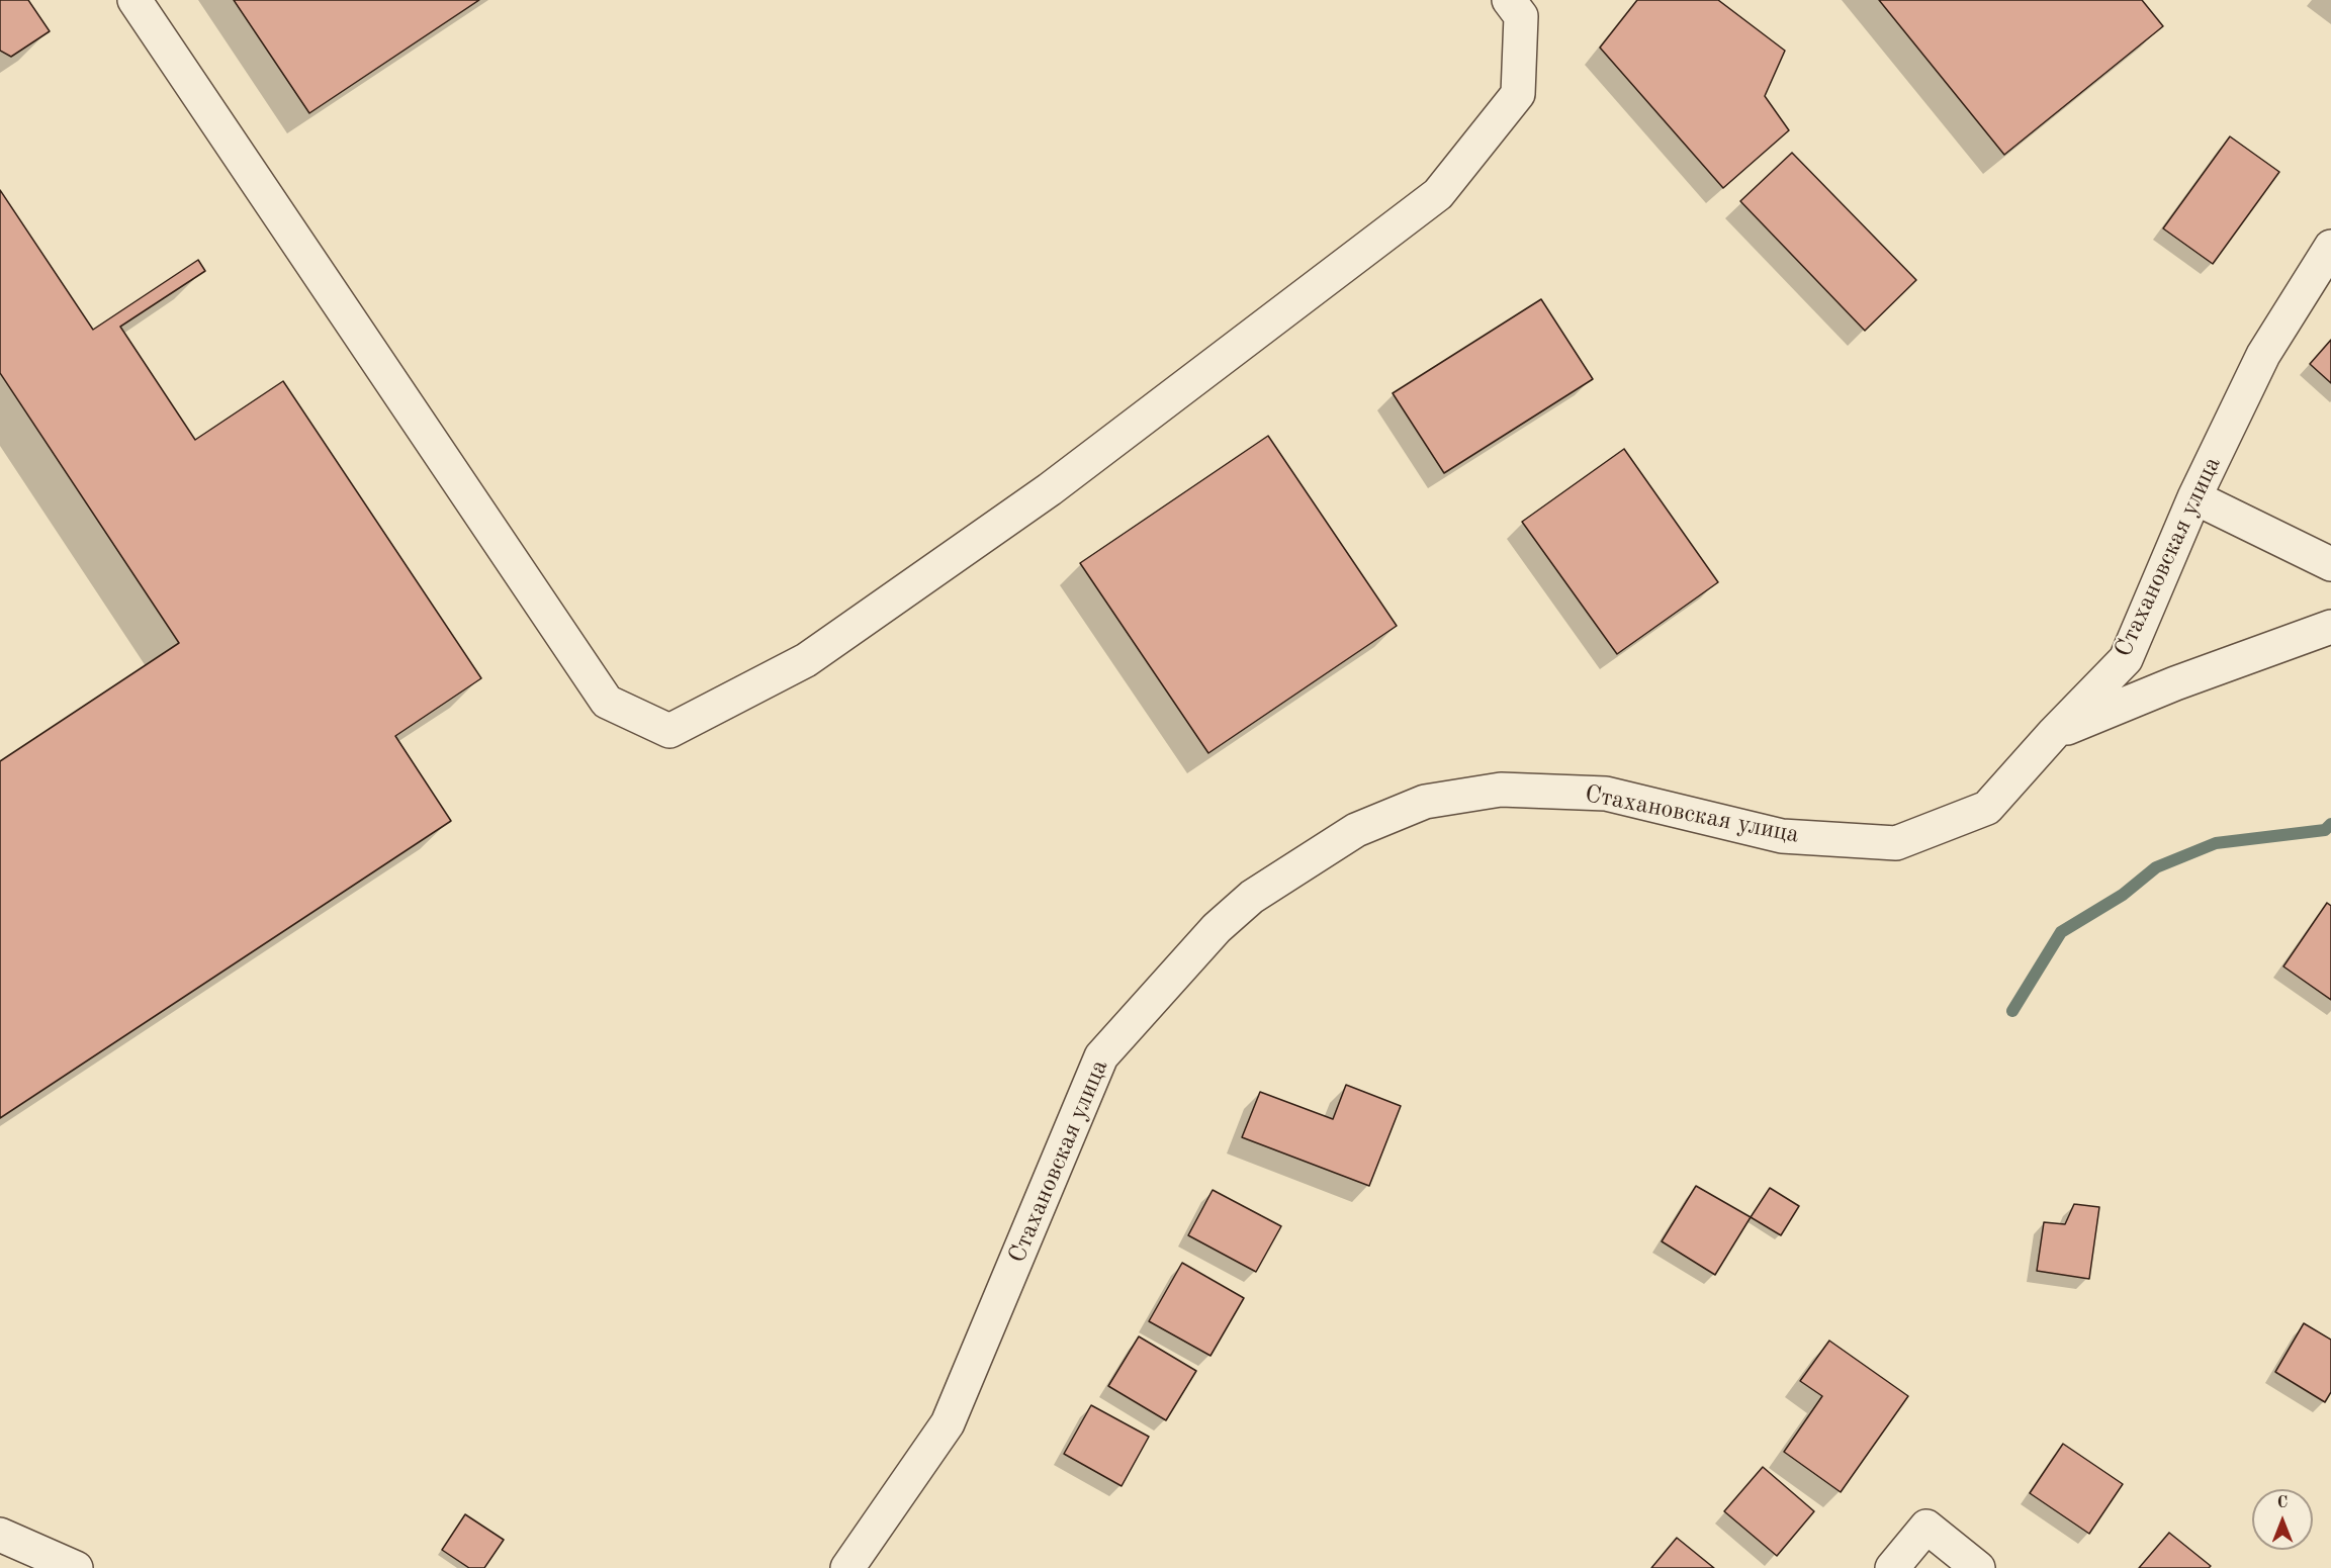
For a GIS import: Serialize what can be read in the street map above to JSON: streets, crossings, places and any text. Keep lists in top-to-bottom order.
{
  "streets": {
    "street": ["Стахановская улица"]
  },
  "north": "top"
}
